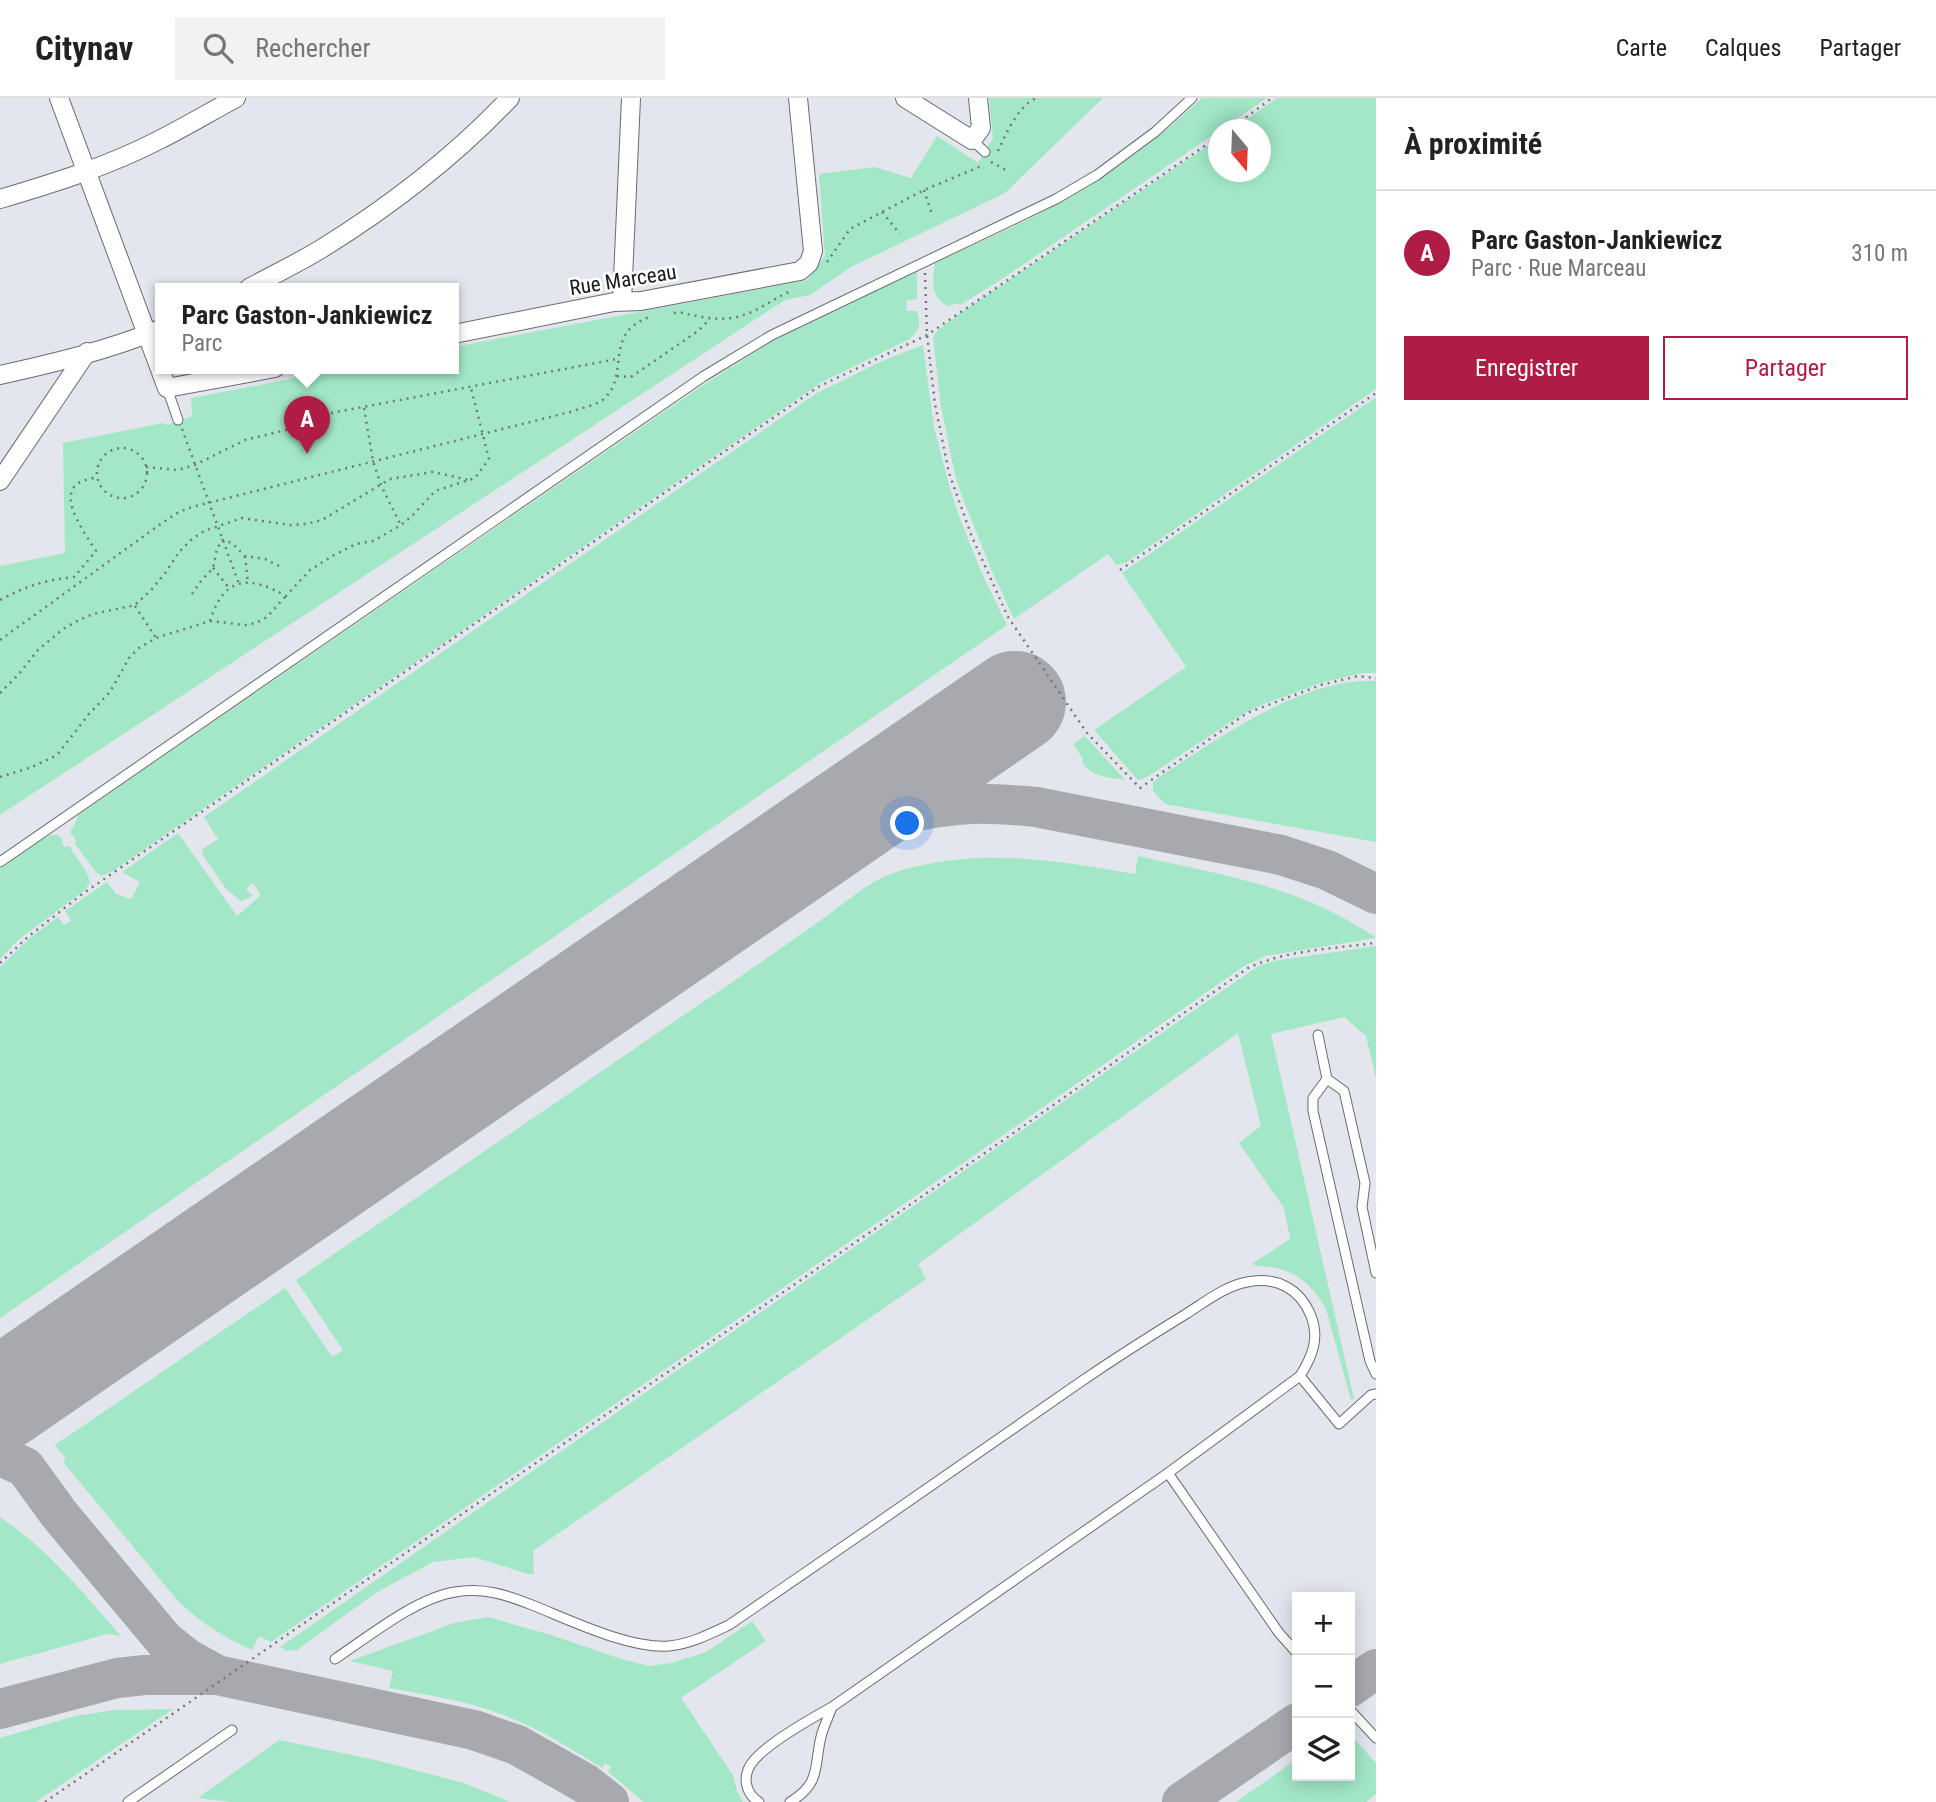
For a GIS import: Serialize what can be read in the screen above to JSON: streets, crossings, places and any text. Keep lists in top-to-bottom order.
{
  "streets": {
    "street": ["Rue Marceau"]
  },
  "north": "bottom",
  "page": {
    "header": "Citynav",
    "search": "Rechercher",
    "nav": ["Carte", "Calques", "Partager"],
    "heading": "À proximité",
    "list": [
      {
        "mark": "A",
        "name": "Parc Gaston-Jankiewicz",
        "note": "Parc · Rue Marceau",
        "value": "310 m"
      }
    ],
    "popup": ["Parc Gaston-Jankiewicz", "Parc"],
    "buttons": ["Enregistrer", "Partager"],
    "pins": "A",
    "map_buttons": ["+", "−"]
  }
}
